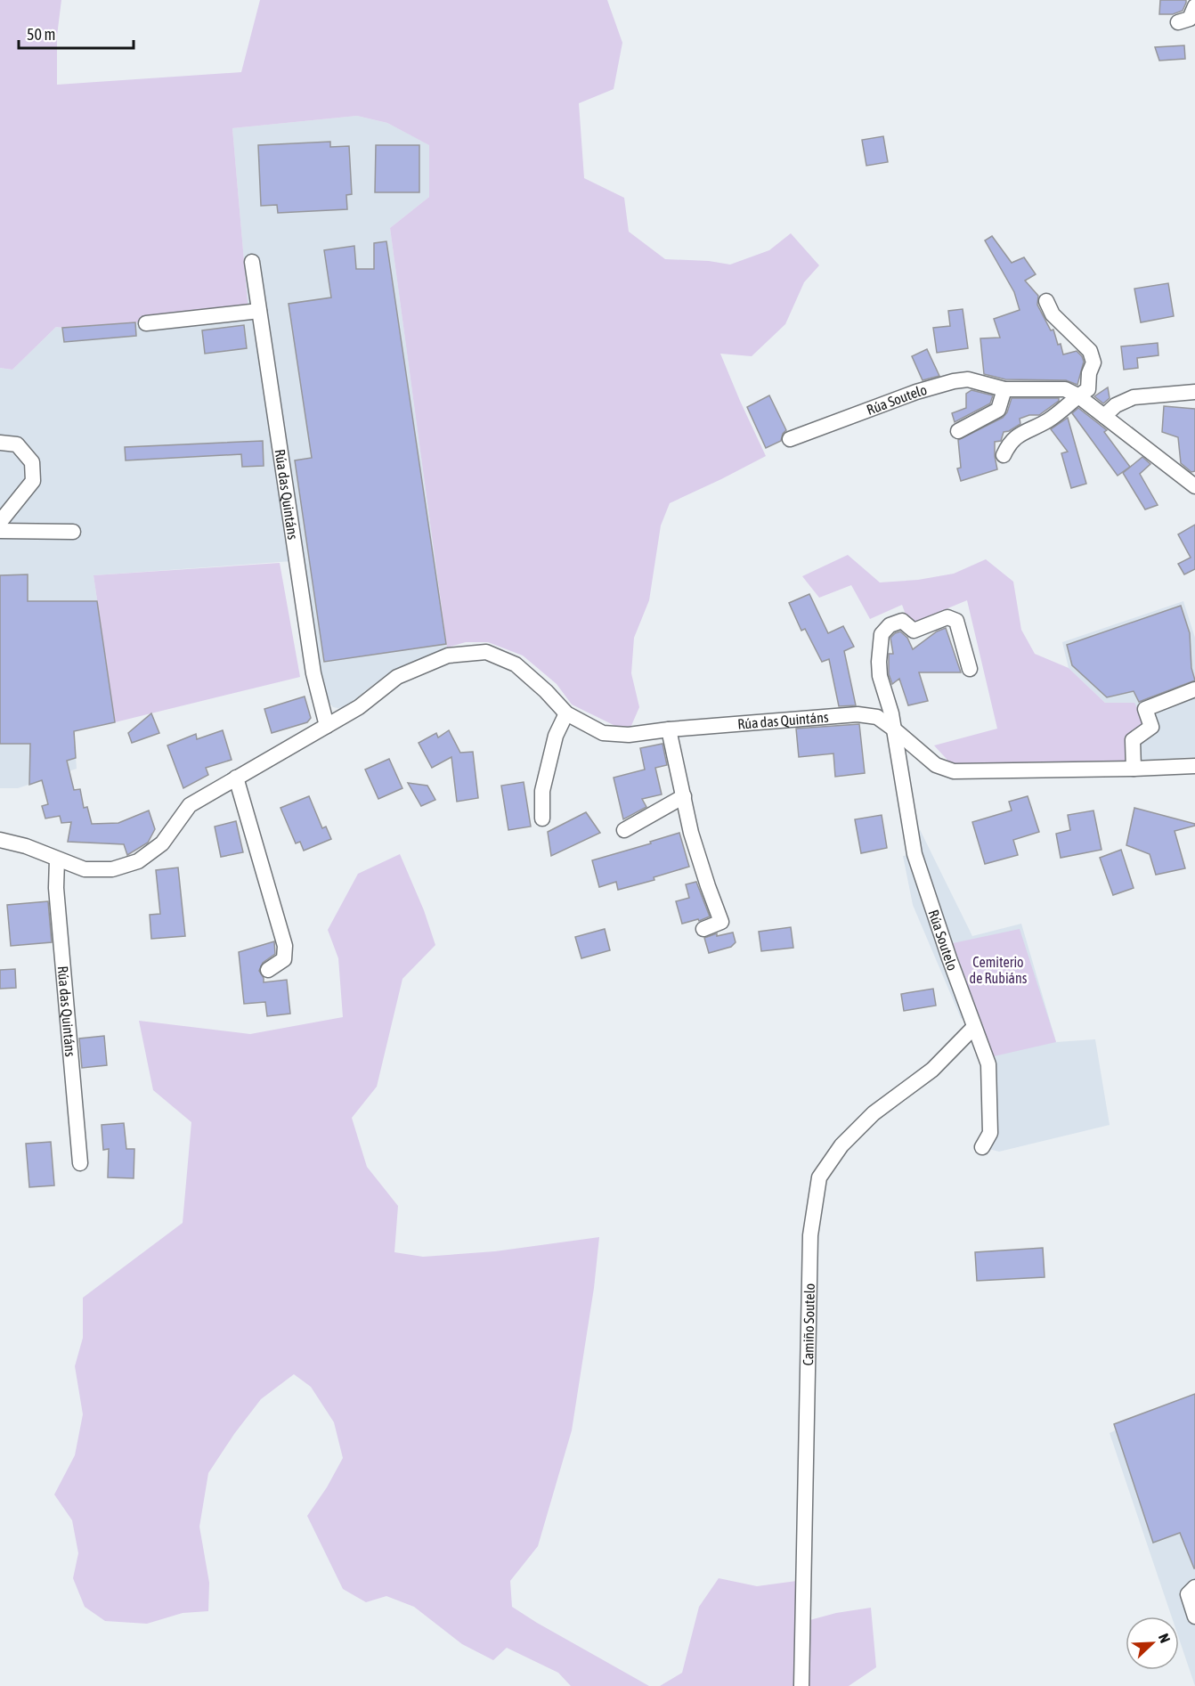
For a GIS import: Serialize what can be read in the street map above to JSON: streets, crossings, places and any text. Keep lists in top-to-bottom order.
{
  "streets": {
    "street": ["Rúa Soutelo", "Rúa das Quintáns", "Camiño Soutelo"]
  },
  "crossings": [
    ["Rúa Soutelo", "Rúa das Quintáns"],
    ["Rúa Soutelo", "Camiño Soutelo"]
  ],
  "parks": ["Cemiterio de Rubiáns"],
  "scale_bar": "50 m",
  "north": "top right"
}
